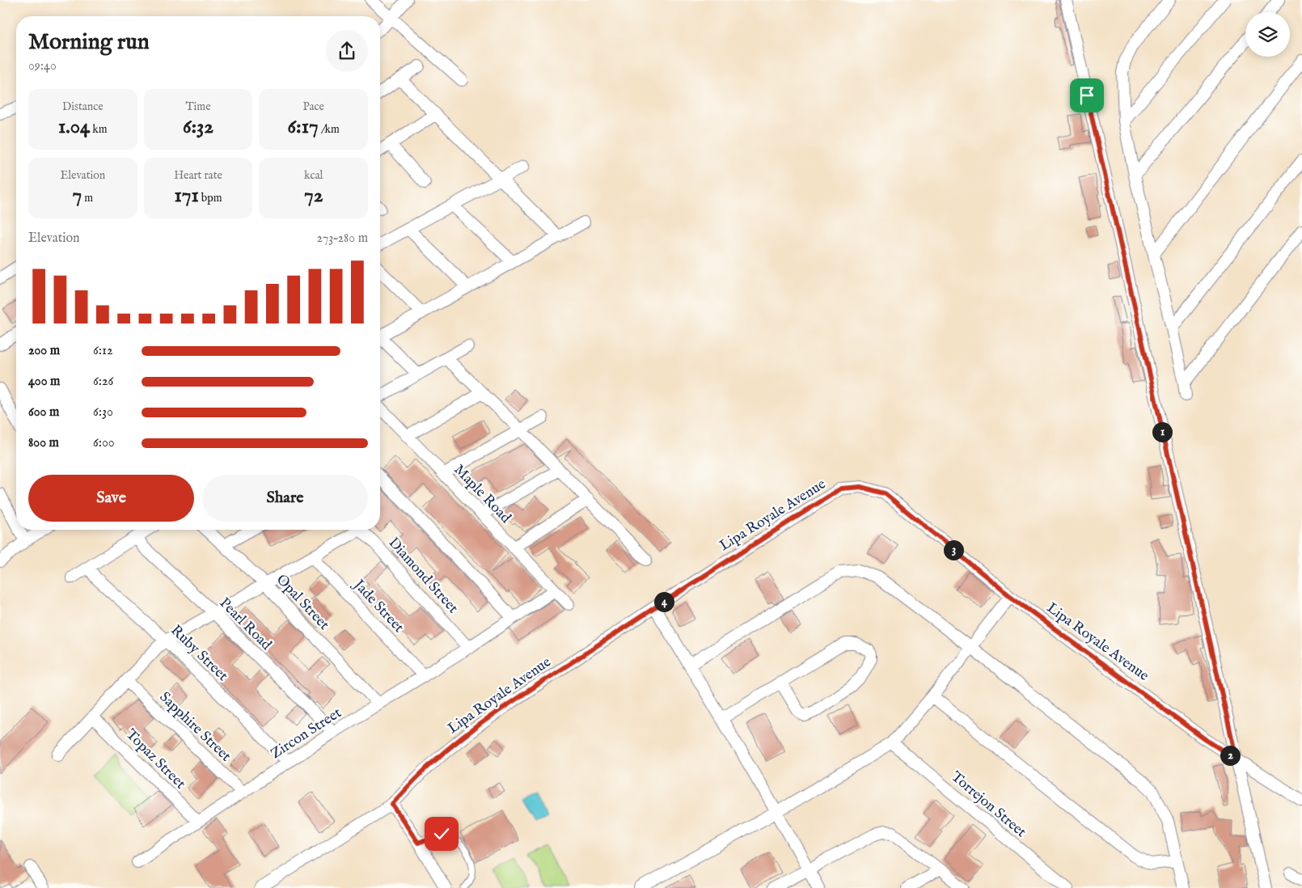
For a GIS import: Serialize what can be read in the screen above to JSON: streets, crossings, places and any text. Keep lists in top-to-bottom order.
{
  "streets": {
    "street": [
      "Maple Road",
      "Lipa Royale Avenue",
      "Diamond Street",
      "Opal Street",
      "Jade Street",
      "Pearl Road",
      "Ruby Street",
      "Sapphire Street",
      "Zircon Street",
      "Topaz Street",
      "Torrejon Street"
    ]
  },
  "crossings": [
    ["Maple Road", "Zircon Street"],
    ["Diamond Street", "Zircon Street"],
    ["Opal Street", "Zircon Street"],
    ["Jade Street", "Zircon Street"],
    ["Pearl Road", "Zircon Street"],
    ["Ruby Street", "Zircon Street"],
    ["Sapphire Street", "Zircon Street"],
    ["Zircon Street", "Topaz Street"]
  ],
  "page": {
    "heading": ["Morning run", "09:40"],
    "stats": [
      ["Distance", "1.04 km"],
      ["Time", "6:32"],
      ["Pace", "6:17 /km"],
      ["Elevation", "7 m"],
      ["Heart rate", "171 bpm"],
      ["kcal", "72"]
    ],
    "chart": ["Elevation", "273–280 m"],
    "list": [
      {
        "name": "200 m",
        "note": "6:12"
      },
      {
        "name": "400 m",
        "note": "6:26"
      },
      {
        "name": "600 m",
        "note": "6:30"
      },
      {
        "name": "800 m",
        "note": "6:00"
      }
    ],
    "pins": [
      "1",
      "3",
      "4",
      "2"
    ],
    "buttons": ["Save", "Share"]
  }
}
